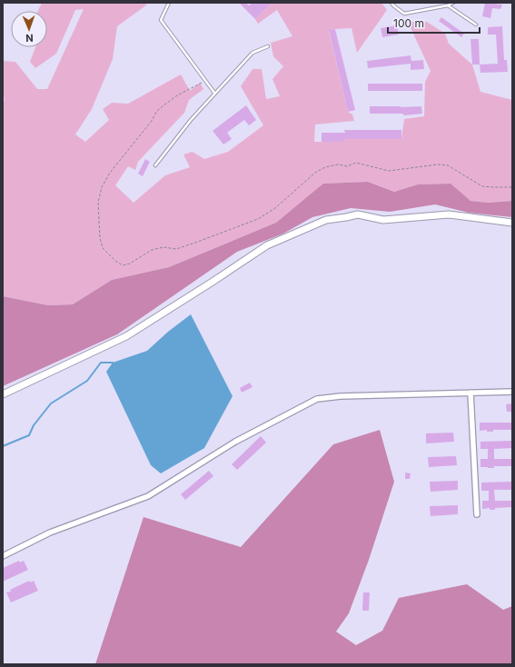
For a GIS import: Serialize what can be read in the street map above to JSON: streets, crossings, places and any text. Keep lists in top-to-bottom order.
{
  "scale_bar": "100 m",
  "north": "bottom"
}
